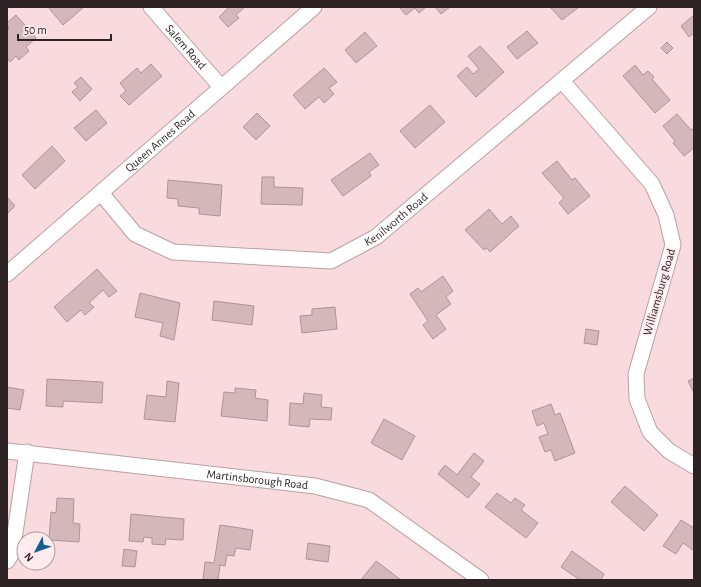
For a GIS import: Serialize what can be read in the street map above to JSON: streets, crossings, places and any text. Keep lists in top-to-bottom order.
{
  "streets": {
    "street": [
      "Salem Road",
      "Queen Annes Road",
      "Kenilworth Road",
      "Williamsburg Road",
      "Martinsborough Road"
    ]
  },
  "crossings": [
    ["Salem Road", "Queen Annes Road"],
    ["Queen Annes Road", "Kenilworth Road"],
    ["Kenilworth Road", "Williamsburg Road"]
  ],
  "scale_bar": "50 m",
  "north": "bottom left"
}
